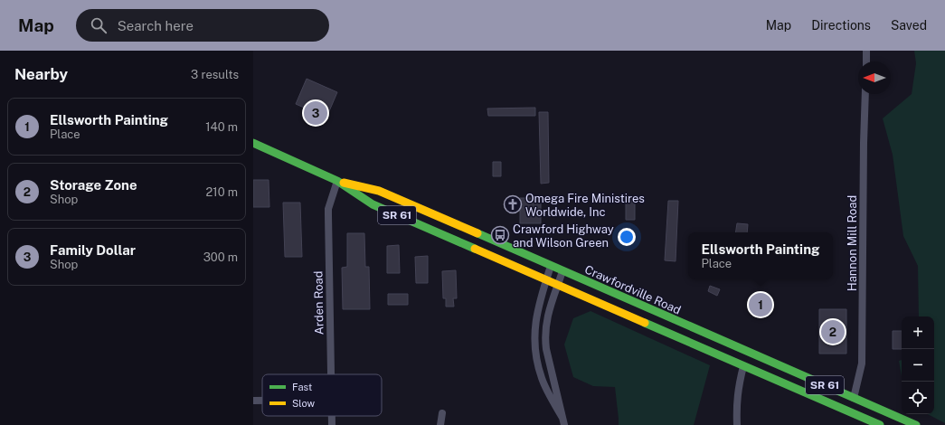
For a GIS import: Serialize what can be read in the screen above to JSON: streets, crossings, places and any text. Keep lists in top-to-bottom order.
{
  "streets": {
    "main road": ["SR 61", "Crawfordville Road"],
    "street": ["Hannon Mill Road", "Arden Road"]
  },
  "crossings": [
    ["Hannon Mill Road", "Crawfordville Road"],
    ["Crawfordville Road", "Arden Road"]
  ],
  "places": {
    "church": ["Omega Fire Ministires Worldwide, Inc"],
    "bus stop": ["Crawford Highway and Wilson Green"]
  },
  "legend": ["Fast", "Slow"],
  "north": "left",
  "page": {
    "header": "Map",
    "search": "Search here",
    "nav": ["Map", "Directions", "Saved"],
    "heading": ["Nearby", "3 results"],
    "list": [
      {
        "mark": "1",
        "name": "Ellsworth Painting",
        "note": "Place",
        "value": "140 m"
      },
      {
        "mark": "2",
        "name": "Storage Zone",
        "note": "Shop",
        "value": "210 m"
      },
      {
        "mark": "3",
        "name": "Family Dollar",
        "note": "Shop",
        "value": "300 m"
      }
    ],
    "pins": ["3", "1", "2"],
    "popup": ["Ellsworth Painting", "Place"],
    "map_buttons": ["+", "−"]
  }
}
